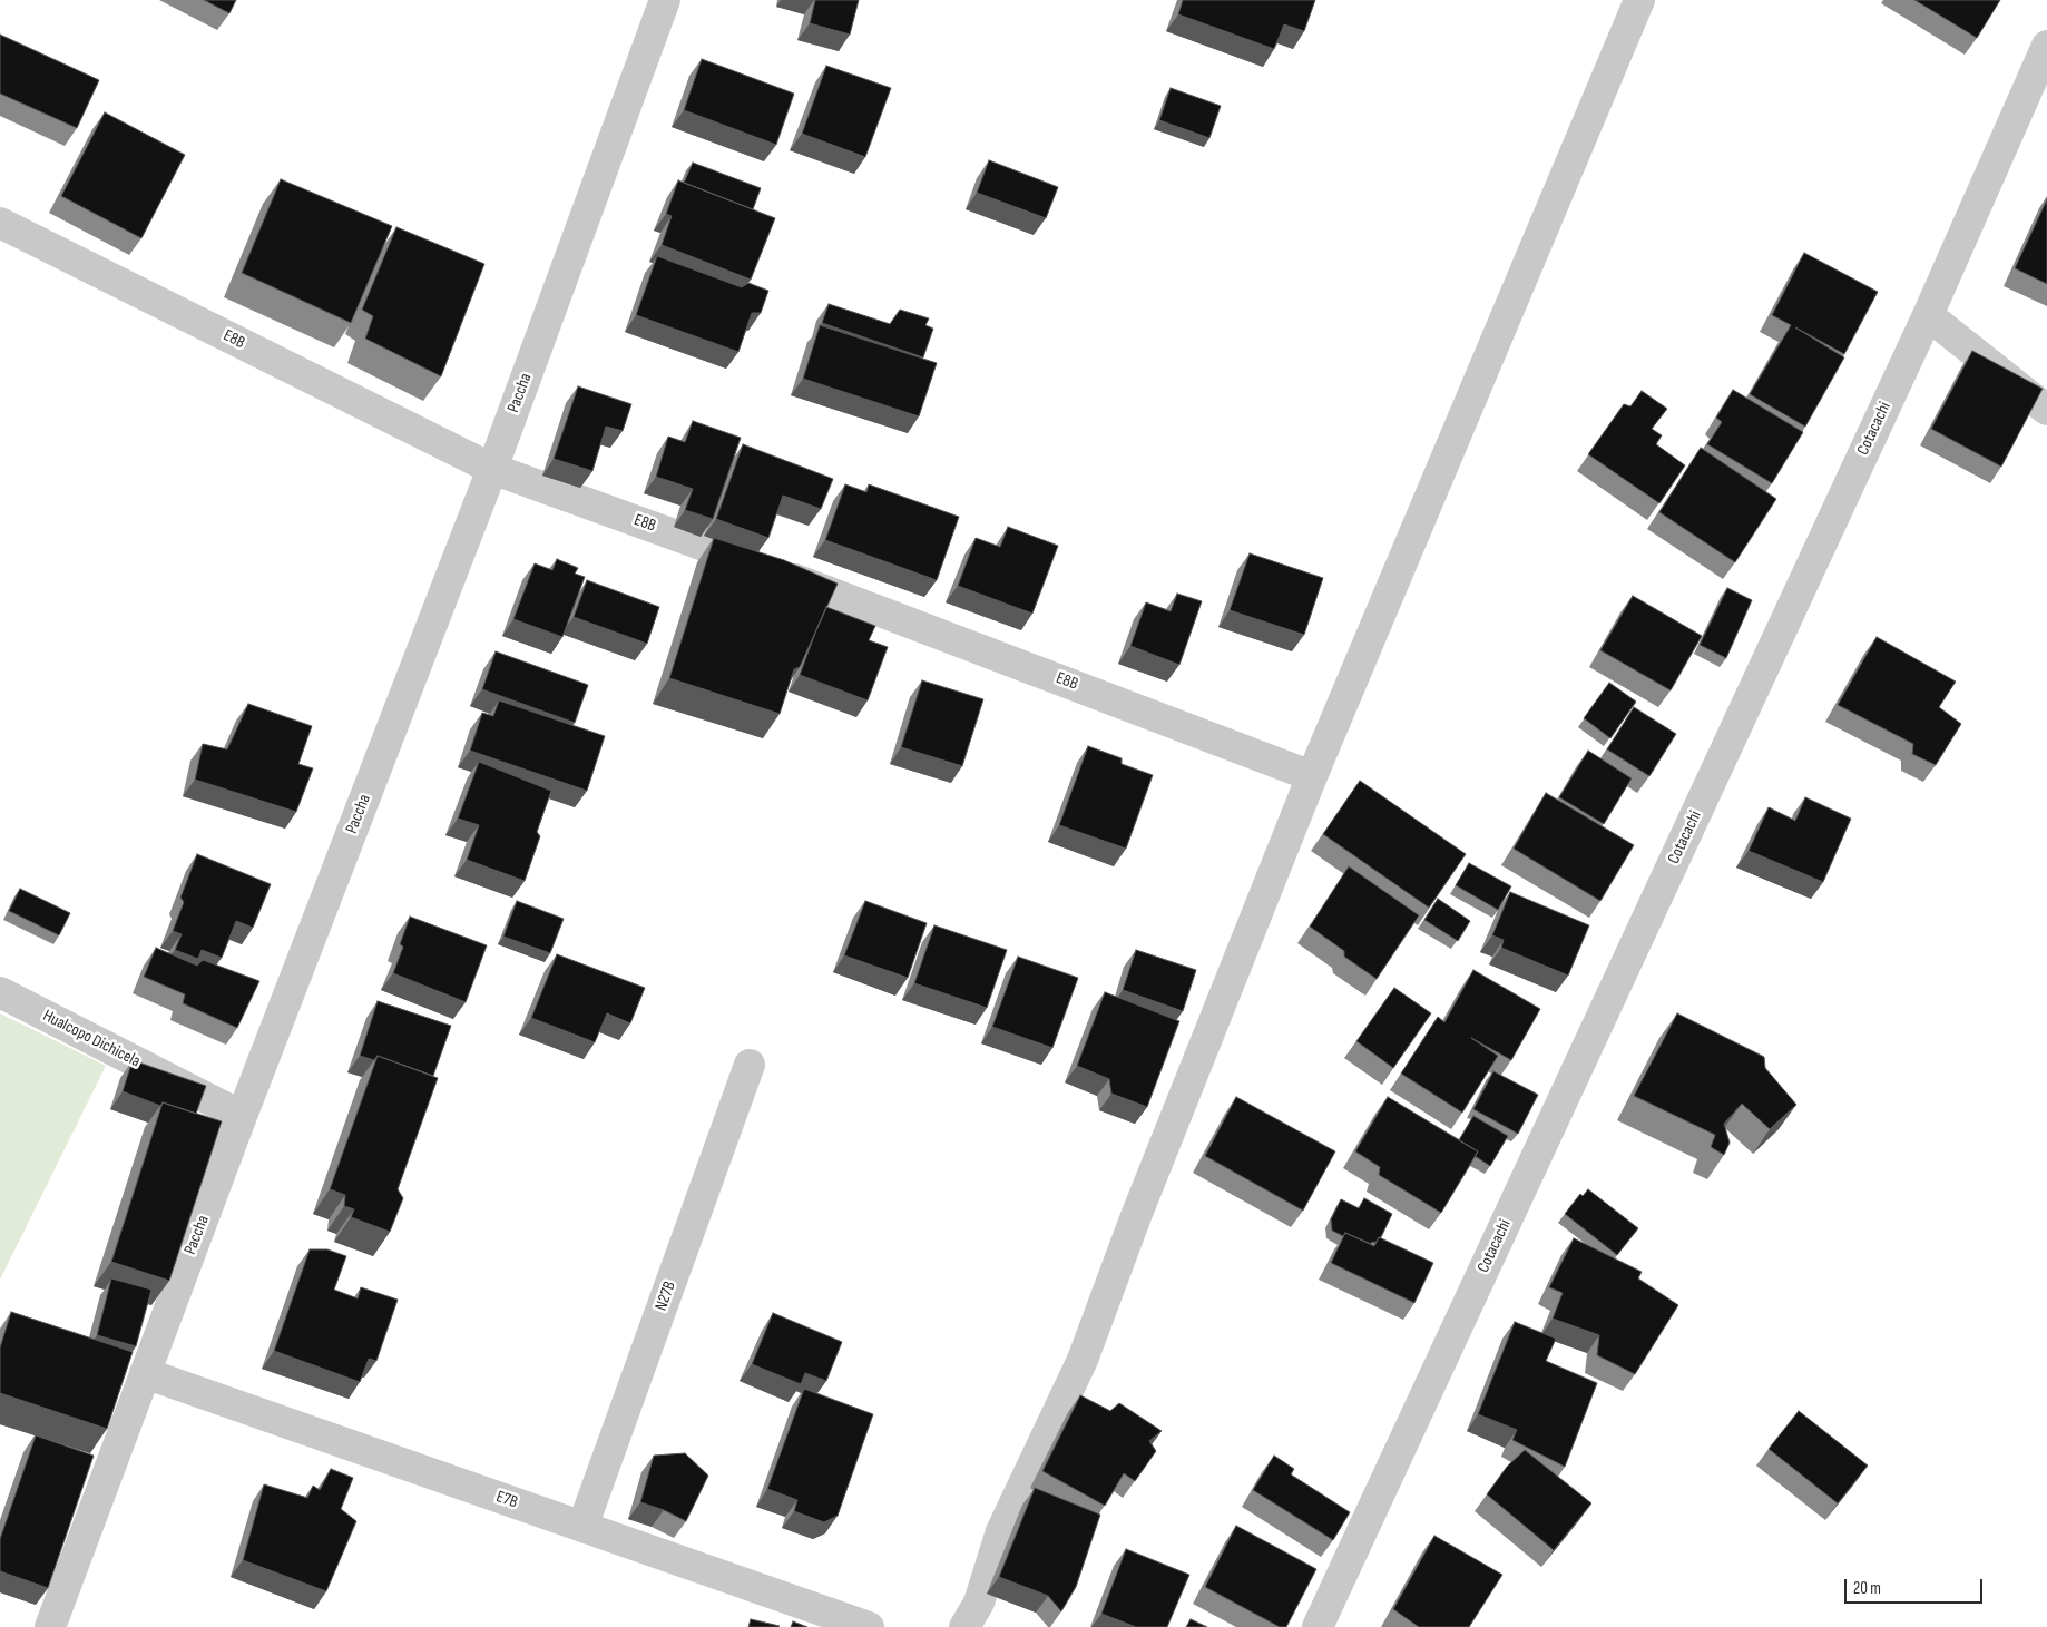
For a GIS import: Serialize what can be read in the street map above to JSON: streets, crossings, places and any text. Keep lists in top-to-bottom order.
{
  "streets": {
    "street": [
      "E8B",
      "Paccha",
      "Cotacachi",
      "Hualcopo Dichicela",
      "N27B",
      "E7B"
    ]
  },
  "crossings": [
    ["E8B", "Paccha"],
    ["Paccha", "Hualcopo Dichicela"],
    ["Paccha", "E7B"],
    ["N27B", "E7B"]
  ],
  "scale_bar": "20 m"
}
